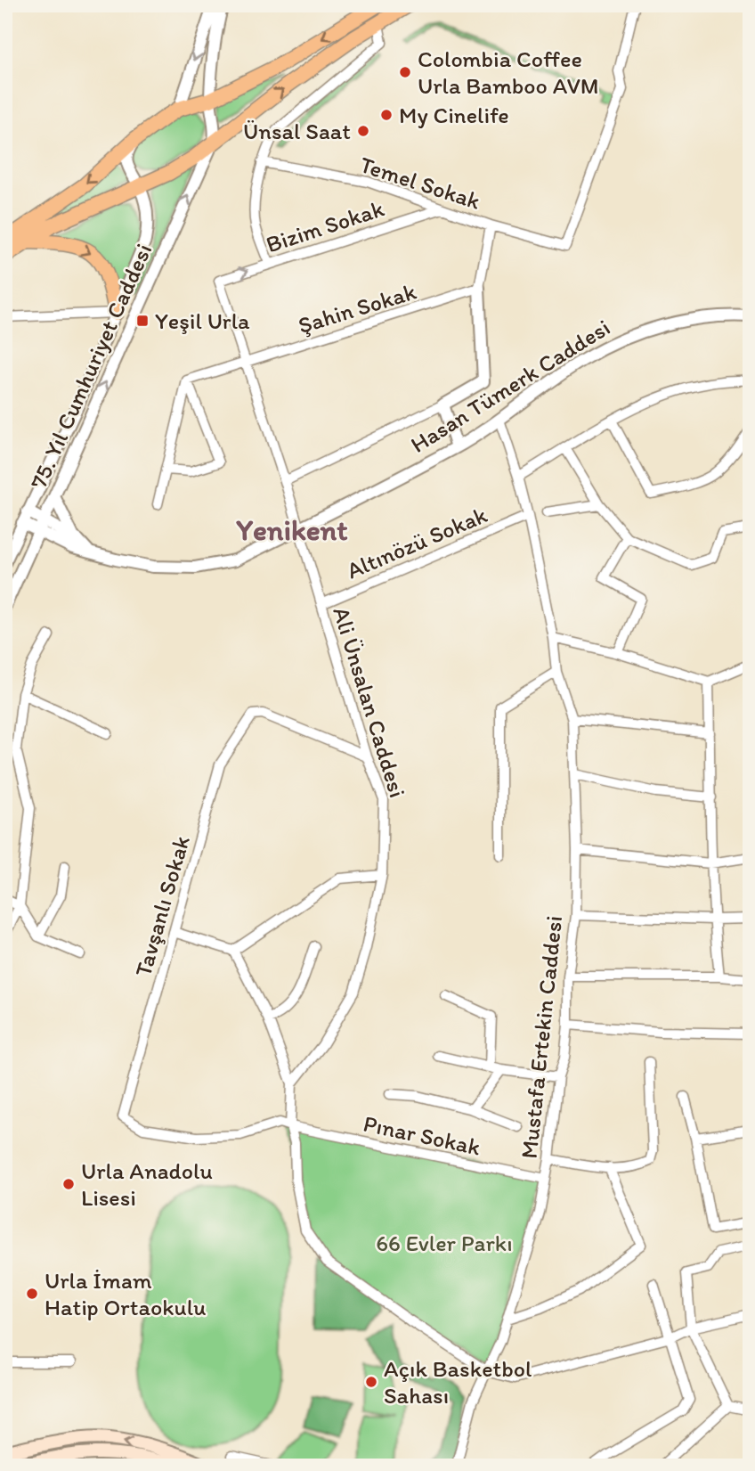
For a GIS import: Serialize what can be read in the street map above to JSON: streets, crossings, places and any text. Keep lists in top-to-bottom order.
{
  "streets": {
    "street": [
      "Temel Sokak",
      "Bizim Sokak",
      "Şahin Sokak",
      "75. Yıl Cumhuriyet Caddesi",
      "Hasan Tümerk Caddesi",
      "Altınözü Sokak",
      "Ali Ünsalan Caddesi",
      "Tavşanlı Sokak",
      "Mustafa Ertekin Caddesi",
      "Pınar Sokak"
    ]
  },
  "crossings": [
    ["Temel Sokak", "Bizim Sokak"],
    ["Bizim Sokak", "Ali Ünsalan Caddesi"],
    ["Şahin Sokak", "Ali Ünsalan Caddesi"],
    ["75. Yıl Cumhuriyet Caddesi", "Hasan Tümerk Caddesi"],
    ["Hasan Tümerk Caddesi", "Ali Ünsalan Caddesi"],
    ["Hasan Tümerk Caddesi", "Mustafa Ertekin Caddesi"],
    ["Altınözü Sokak", "Ali Ünsalan Caddesi"],
    ["Altınözü Sokak", "Mustafa Ertekin Caddesi"],
    ["Ali Ünsalan Caddesi", "Tavşanlı Sokak"],
    ["Tavşanlı Sokak", "Pınar Sokak"],
    ["Mustafa Ertekin Caddesi", "Pınar Sokak"]
  ],
  "districts": ["Yenikent"],
  "parks": ["66 Evler Parkı"],
  "places": {
    "other": [
      "Colombia Coffee Urla Bamboo AVM",
      "My Cinelife",
      "Ünsal Saat",
      "Urla Anadolu Lisesi",
      "Urla İmam Hatip Ortaokulu",
      "Açık Basketbol Sahası"
    ],
    "transit": ["Yeşil Urla"]
  }
}
